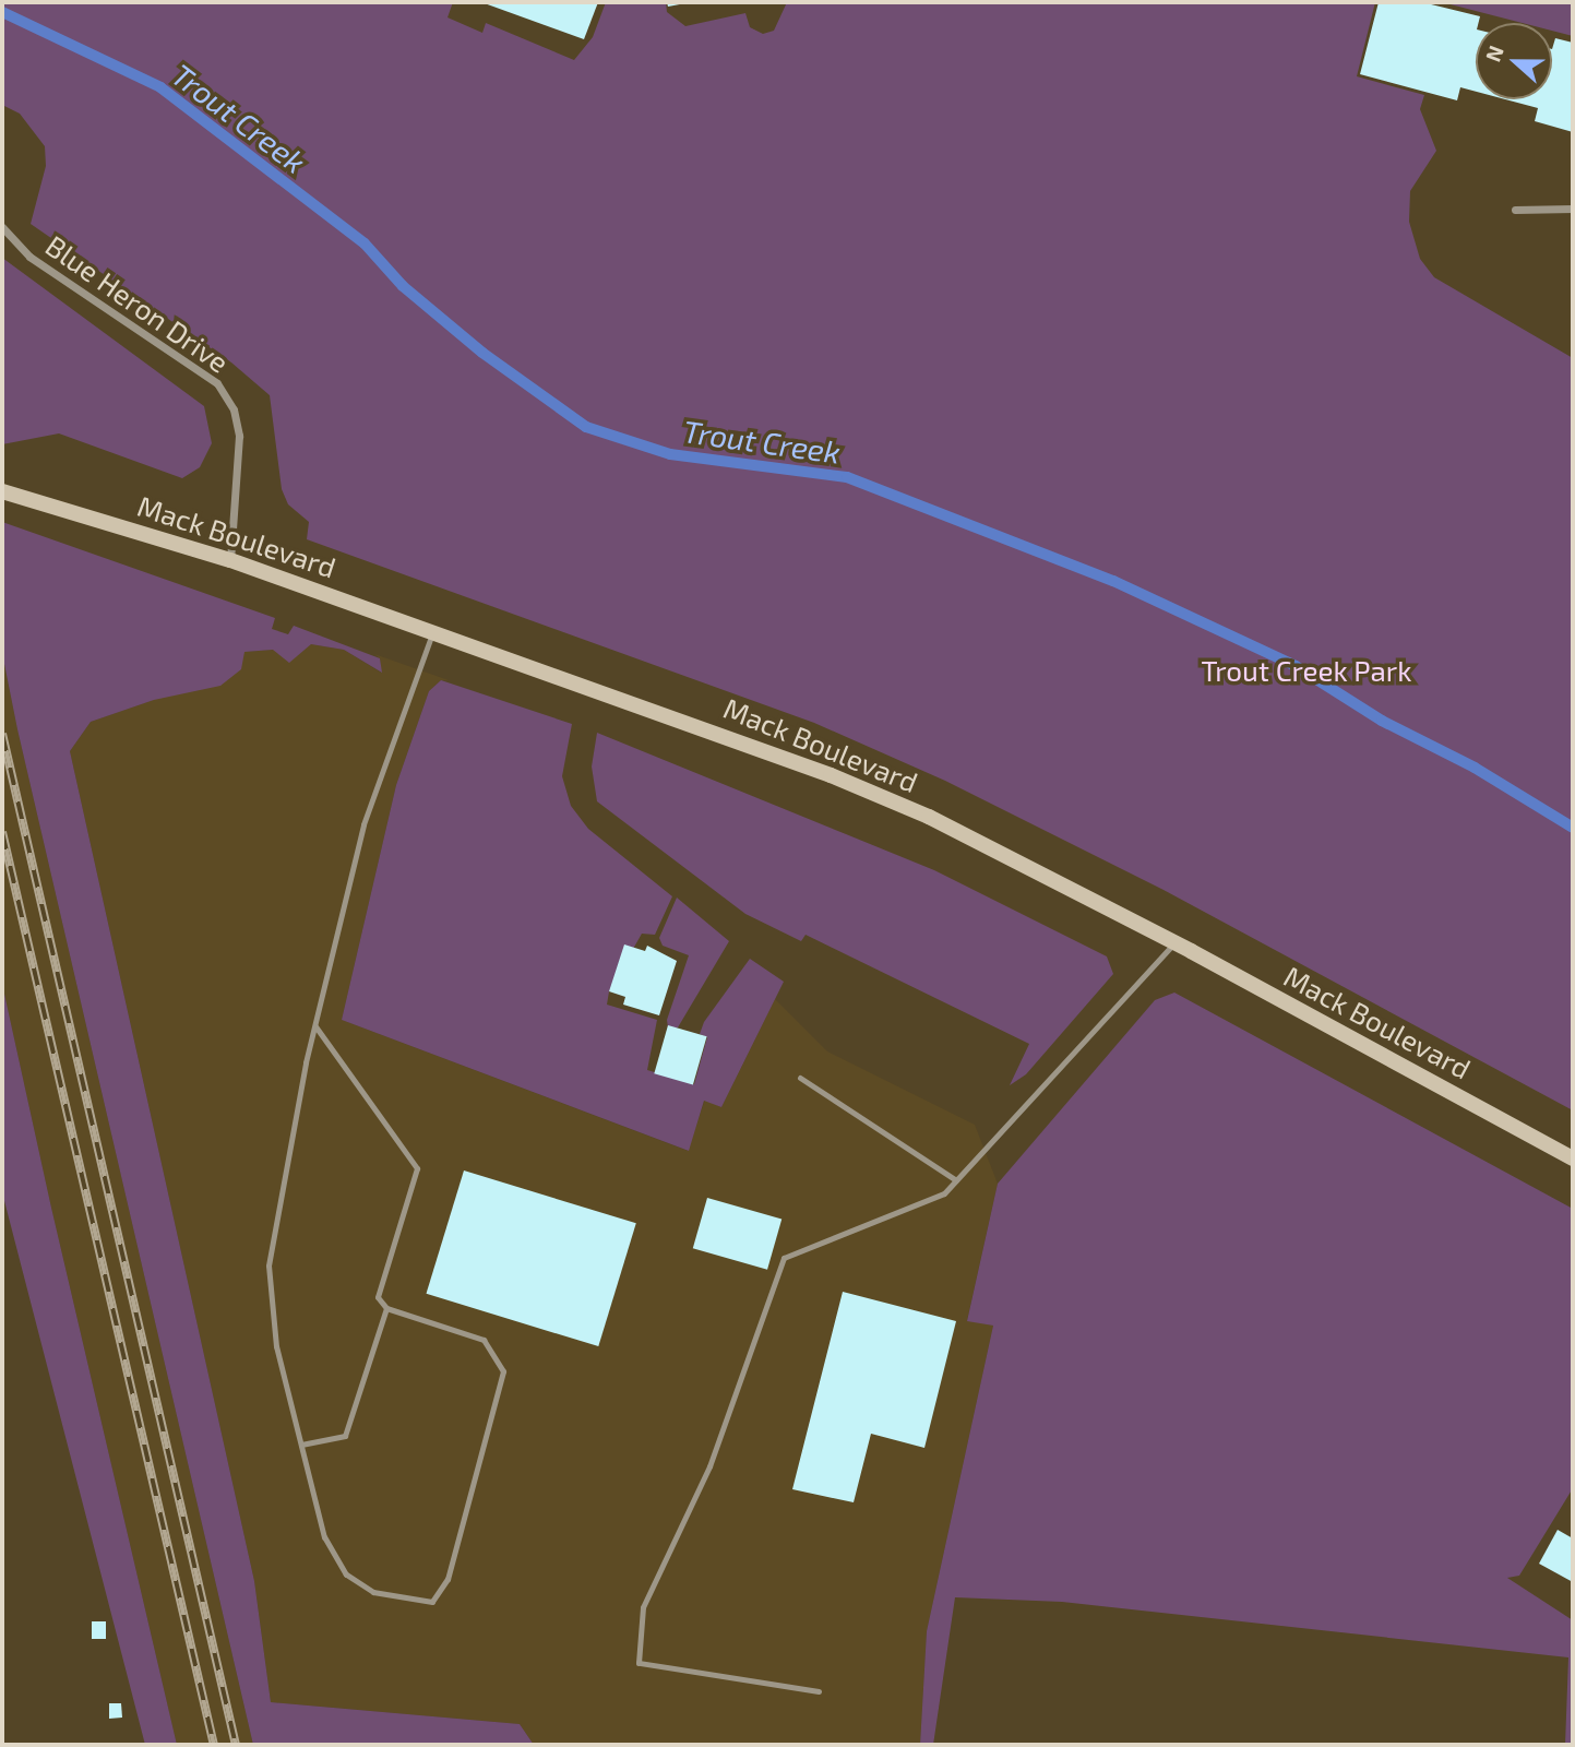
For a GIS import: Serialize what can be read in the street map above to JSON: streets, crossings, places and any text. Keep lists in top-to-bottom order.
{
  "streets": {
    "main road": ["Mack Boulevard"],
    "street": ["Blue Heron Drive"]
  },
  "crossings": [
    ["Blue Heron Drive", "Mack Boulevard"]
  ],
  "water": ["Trout Creek"],
  "parks": ["Trout Creek Park"],
  "north": "left"
}
